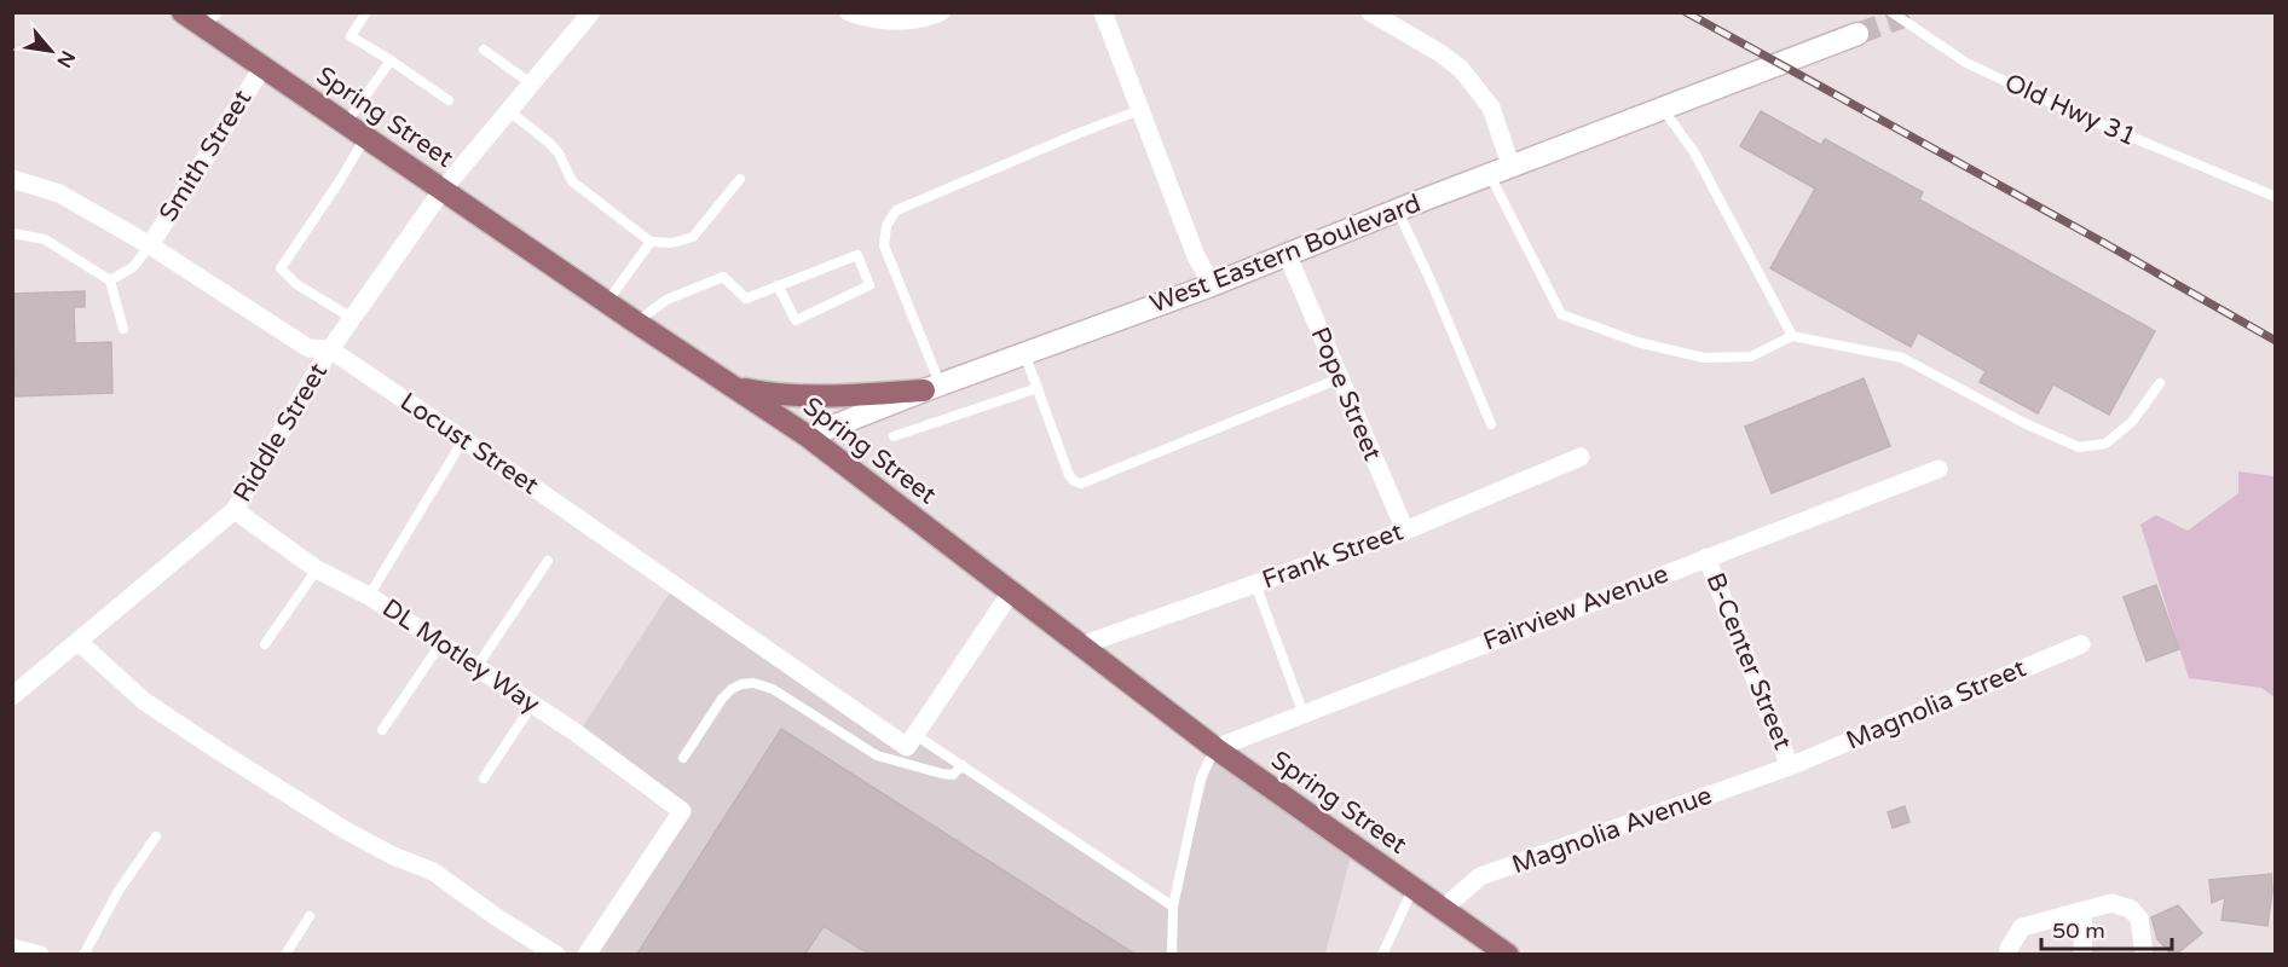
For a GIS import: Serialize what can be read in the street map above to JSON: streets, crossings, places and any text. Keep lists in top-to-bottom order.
{
  "streets": {
    "main road": ["Spring Street", "West Eastern Boulevard"],
    "street": [
      "Smith Street",
      "Pope Street",
      "Riddle Street",
      "Locust Street",
      "Frank Street",
      "Fairview Avenue",
      "DL Motley Way",
      "B-Center Street",
      "Magnolia Street",
      "Magnolia Avenue"
    ],
    "lane": ["Old Hwy 31"]
  },
  "crossings": [
    ["Spring Street", "Smith Street"],
    ["Spring Street", "West Eastern Boulevard"],
    ["Spring Street", "Riddle Street"],
    ["Spring Street", "Frank Street"],
    ["Spring Street", "Fairview Avenue"],
    ["Spring Street", "Magnolia Avenue"],
    ["Smith Street", "Locust Street"],
    ["West Eastern Boulevard", "Pope Street"],
    ["Pope Street", "Frank Street"],
    ["Riddle Street", "Locust Street"],
    ["Riddle Street", "DL Motley Way"],
    ["Fairview Avenue", "B-Center Street"],
    ["B-Center Street", "Magnolia Street"],
    ["B-Center Street", "Magnolia Avenue"],
    ["Magnolia Street", "Magnolia Avenue"]
  ],
  "scale_bar": "50 m",
  "north": "bottom right"
}
